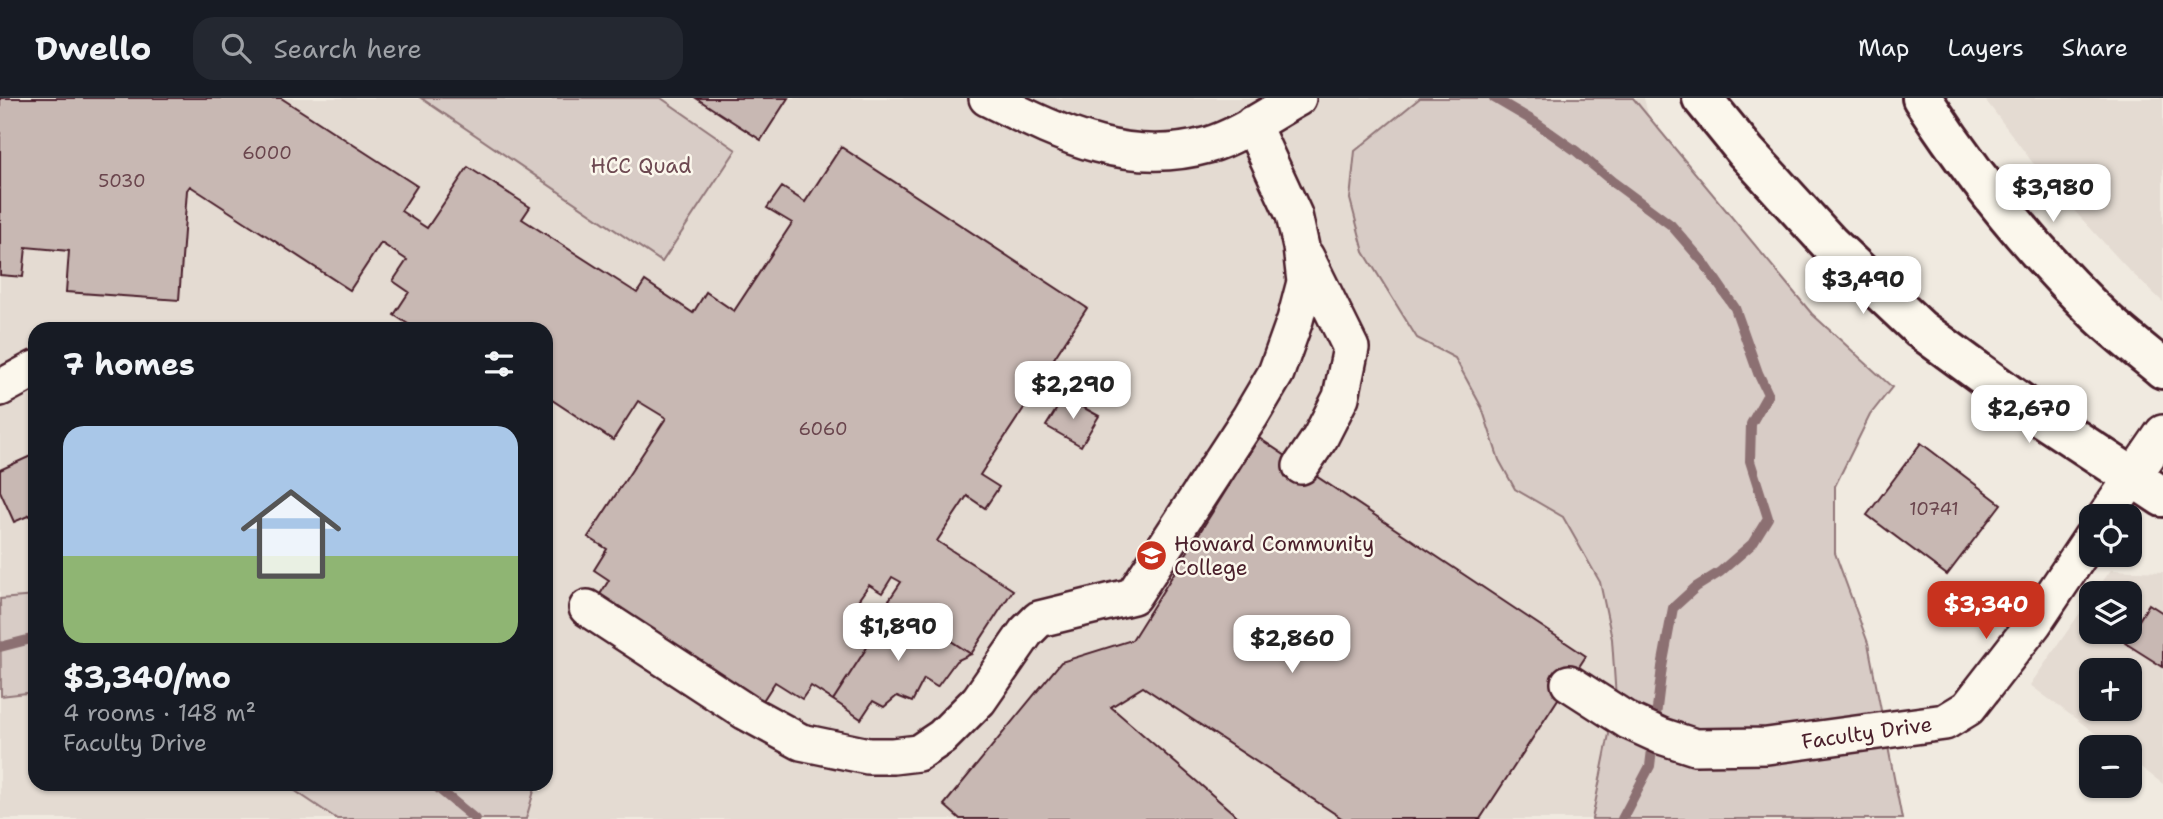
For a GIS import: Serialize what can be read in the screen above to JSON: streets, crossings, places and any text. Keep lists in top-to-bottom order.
{
  "streets": {
    "street": ["Faculty Drive"]
  },
  "parks": ["HCC Quad"],
  "places": {
    "school or university": ["Howard Community College"]
  },
  "house_numbers": [
    "6000",
    "5030",
    "6060",
    "10741"
  ],
  "page": {
    "header": "Dwello",
    "search": "Search here",
    "nav": ["Map", "Layers", "Share"],
    "price": [
      "$3,980",
      "$3,490",
      "$2,290",
      "$2,670",
      "$3,340",
      "$1,890",
      "$2,860"
    ],
    "heading": "7 homes",
    "list": [
      {
        "name": "$3,340/mo",
        "note": "4 rooms · 148 m² · Faculty Drive"
      }
    ],
    "map_buttons": ["+", "−"]
  }
}
